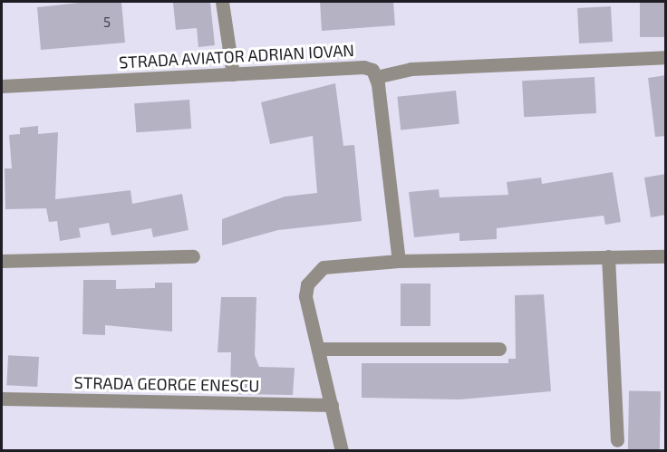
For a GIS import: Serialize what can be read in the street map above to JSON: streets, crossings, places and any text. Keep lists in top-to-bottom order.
{
  "streets": {
    "street": ["STRADA AVIATOR ADRIAN IOVAN", "STRADA GEORGE ENESCU"]
  },
  "house_numbers": ["5"]
}
